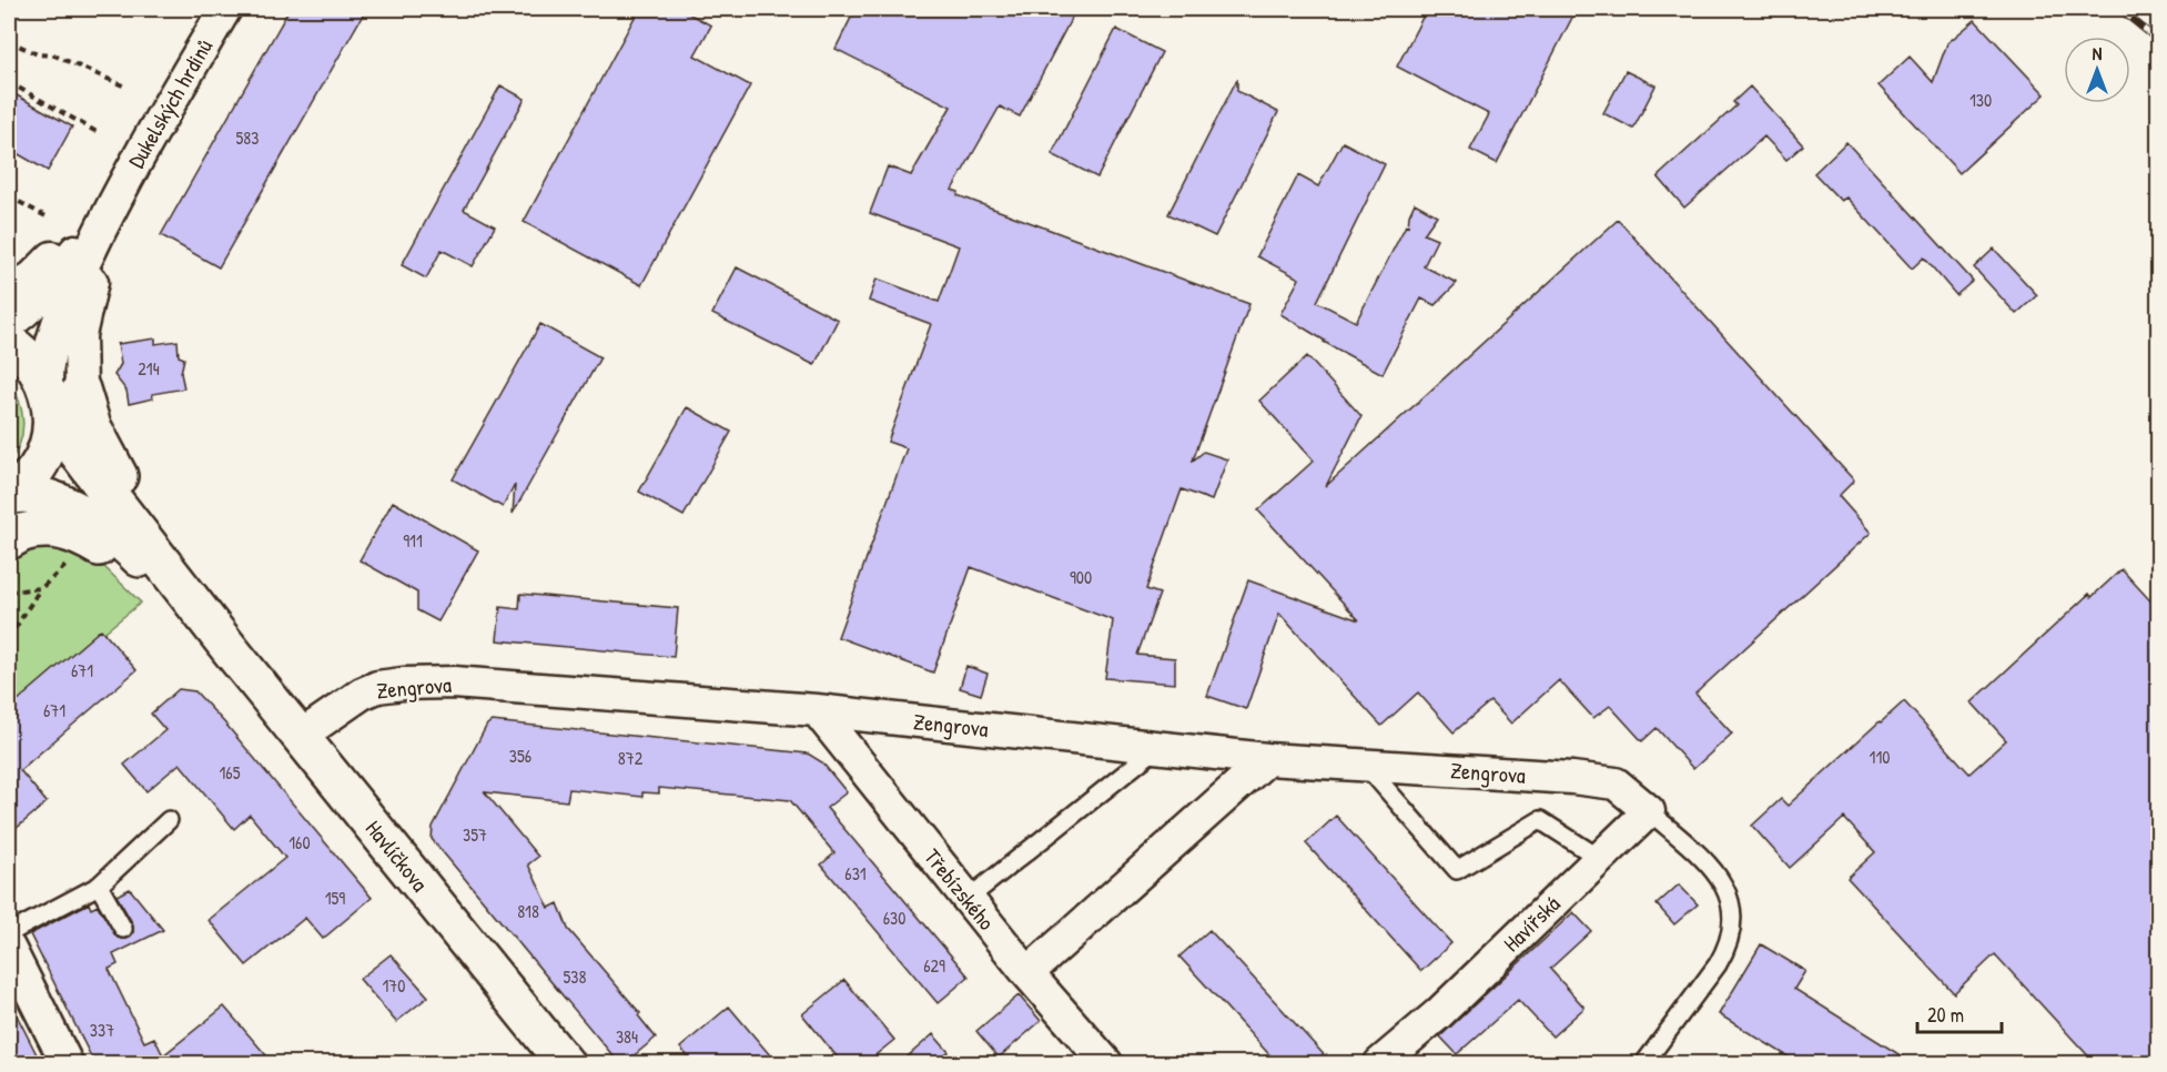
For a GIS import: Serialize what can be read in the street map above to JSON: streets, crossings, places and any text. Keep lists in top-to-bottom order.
{
  "streets": {
    "street": [
      "Dukelských hrdinů",
      "Zengrova",
      "Havlíčkova",
      "Třebízského",
      "Havířská"
    ]
  },
  "crossings": [
    ["Dukelských hrdinů", "Havlíčkova"],
    ["Zengrova", "Havlíčkova"],
    ["Zengrova", "Třebízského"],
    ["Zengrova", "Havířská"]
  ],
  "house_numbers": [
    "130",
    "583",
    "214",
    "911",
    "900",
    "671",
    "671",
    "356",
    "110",
    "872",
    "165",
    "357",
    "160",
    "631",
    "159",
    "818",
    "630",
    "629",
    "538",
    "170",
    "337",
    "384"
  ],
  "scale_bar": "20 m",
  "north": "top"
}
